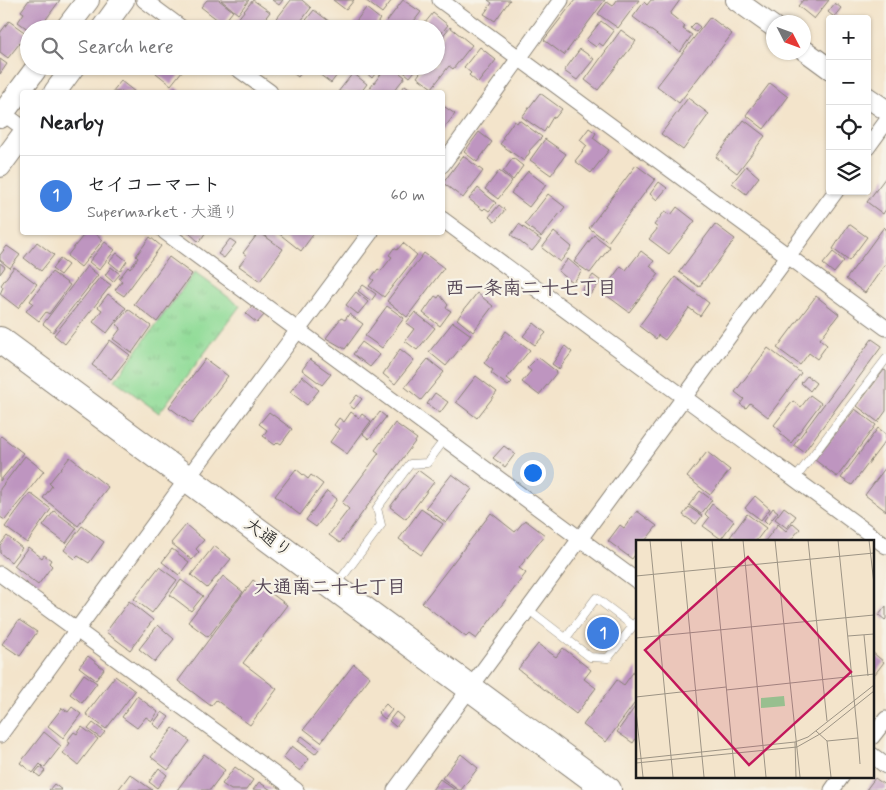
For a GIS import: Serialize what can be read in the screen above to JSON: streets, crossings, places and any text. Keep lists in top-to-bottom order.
{
  "streets": {
    "highway": ["大通り"]
  },
  "districts": ["西一条南二十七丁目", "大通南二十七丁目"],
  "north": "bottom right",
  "page": {
    "map_buttons": ["+", "−"],
    "search": "Search here",
    "heading": "Nearby",
    "list": [
      {
        "mark": "1",
        "name": "セイコーマート",
        "note": "Supermarket · 大通り",
        "value": "60 m"
      }
    ],
    "pins": "1"
  }
}
